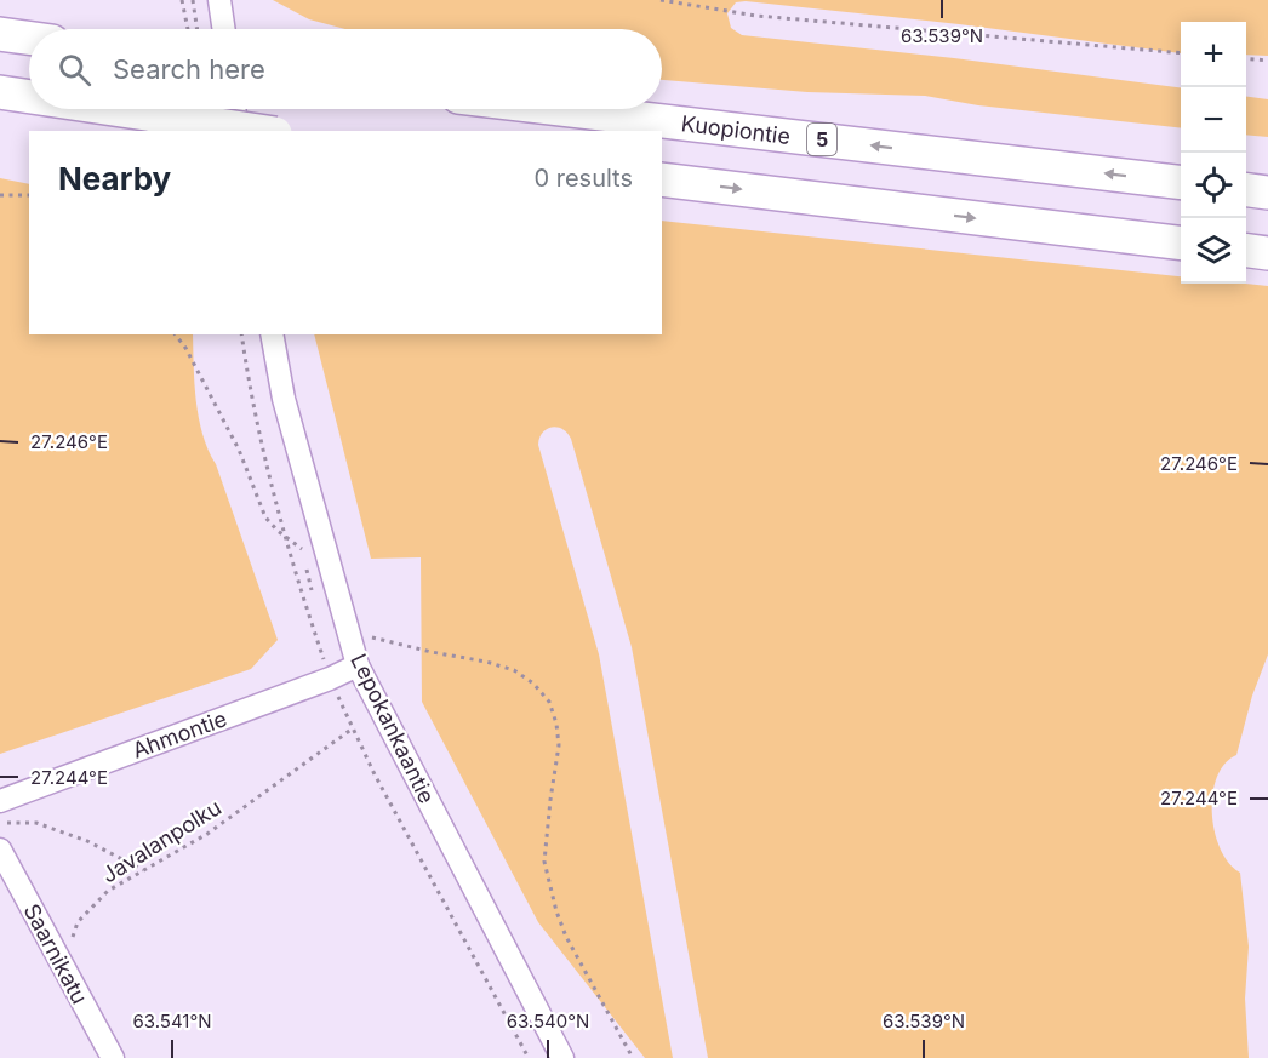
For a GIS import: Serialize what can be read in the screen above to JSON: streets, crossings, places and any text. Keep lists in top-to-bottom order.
{
  "streets": {
    "highway": ["Kuopiontie", "5"],
    "street": ["Lepokankaantie", "Ahmontie", "Saarnikatu"],
    "path": ["Javalanpolku"]
  },
  "crossings": [
    ["Lepokankaantie", "Ahmontie"]
  ],
  "page": {
    "map_buttons": ["+", "−"],
    "search": "Search here",
    "heading": ["Nearby", "0 results"]
  },
  "coordinates": [
    "63.539°N",
    "27.246°E",
    "27.244°E",
    "63.541°N",
    "63.540°N"
  ]
}
